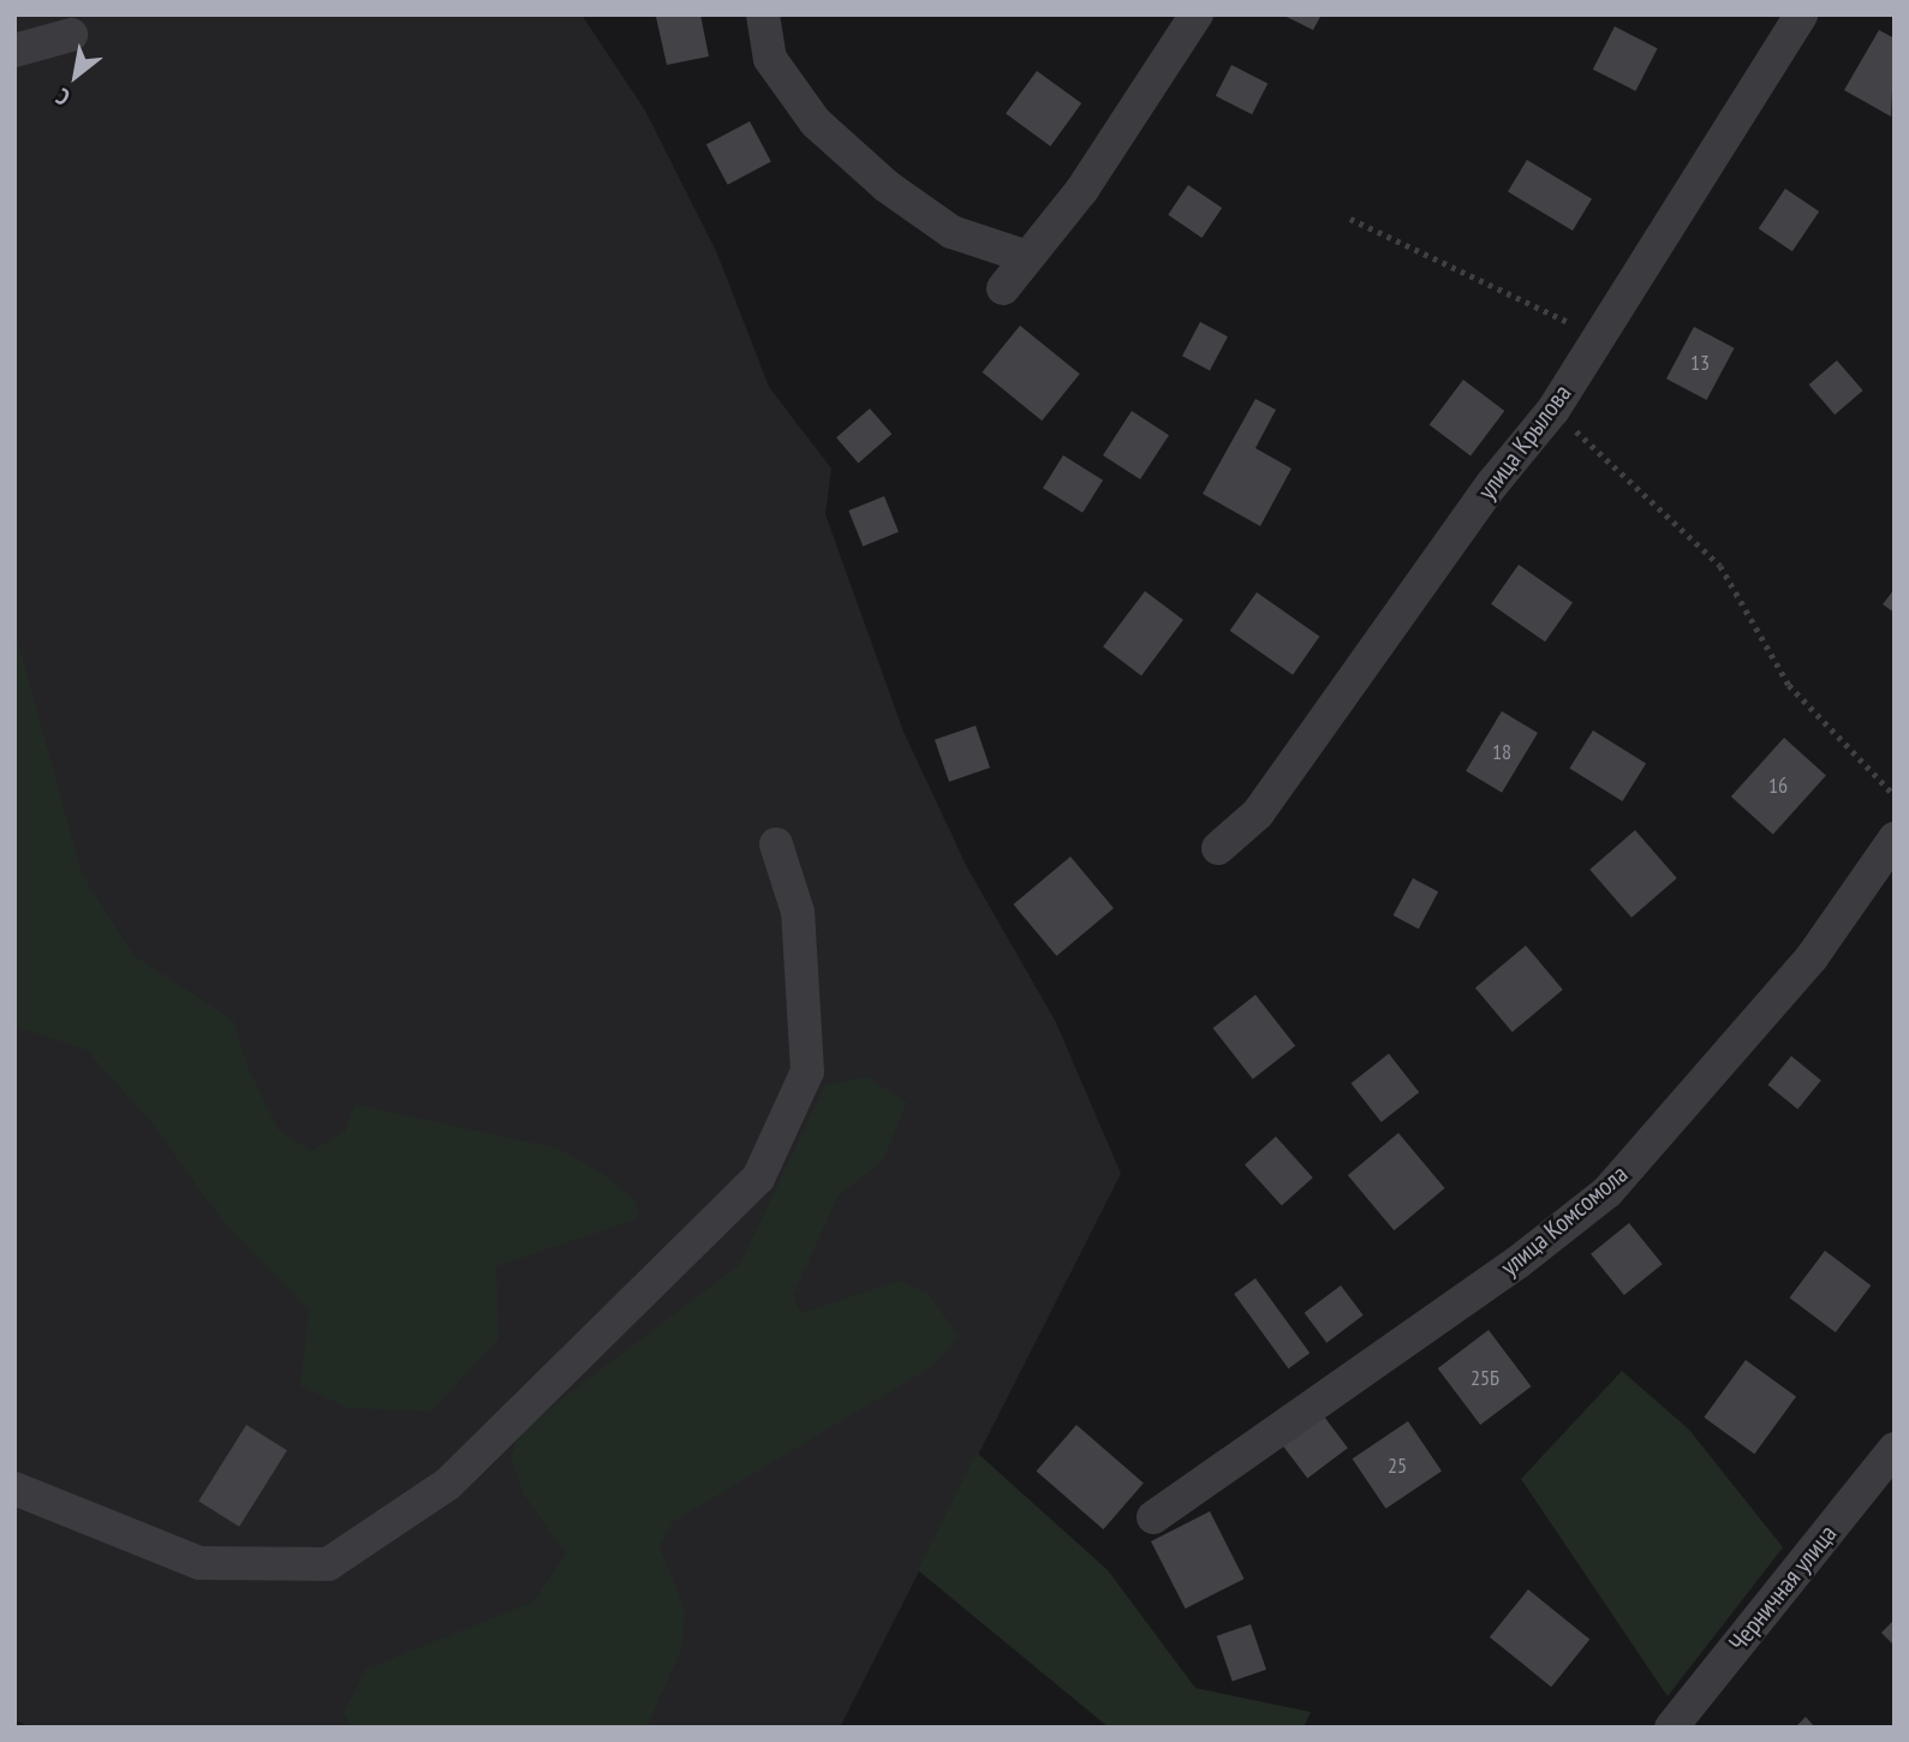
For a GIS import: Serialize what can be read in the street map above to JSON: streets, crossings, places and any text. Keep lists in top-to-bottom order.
{
  "streets": {
    "street": ["улица Крылова", "улица Комсомола", "Черничная улица"]
  },
  "house_numbers": [
    "13",
    "18",
    "16",
    "25Б",
    "25"
  ],
  "north": "bottom left"
}
